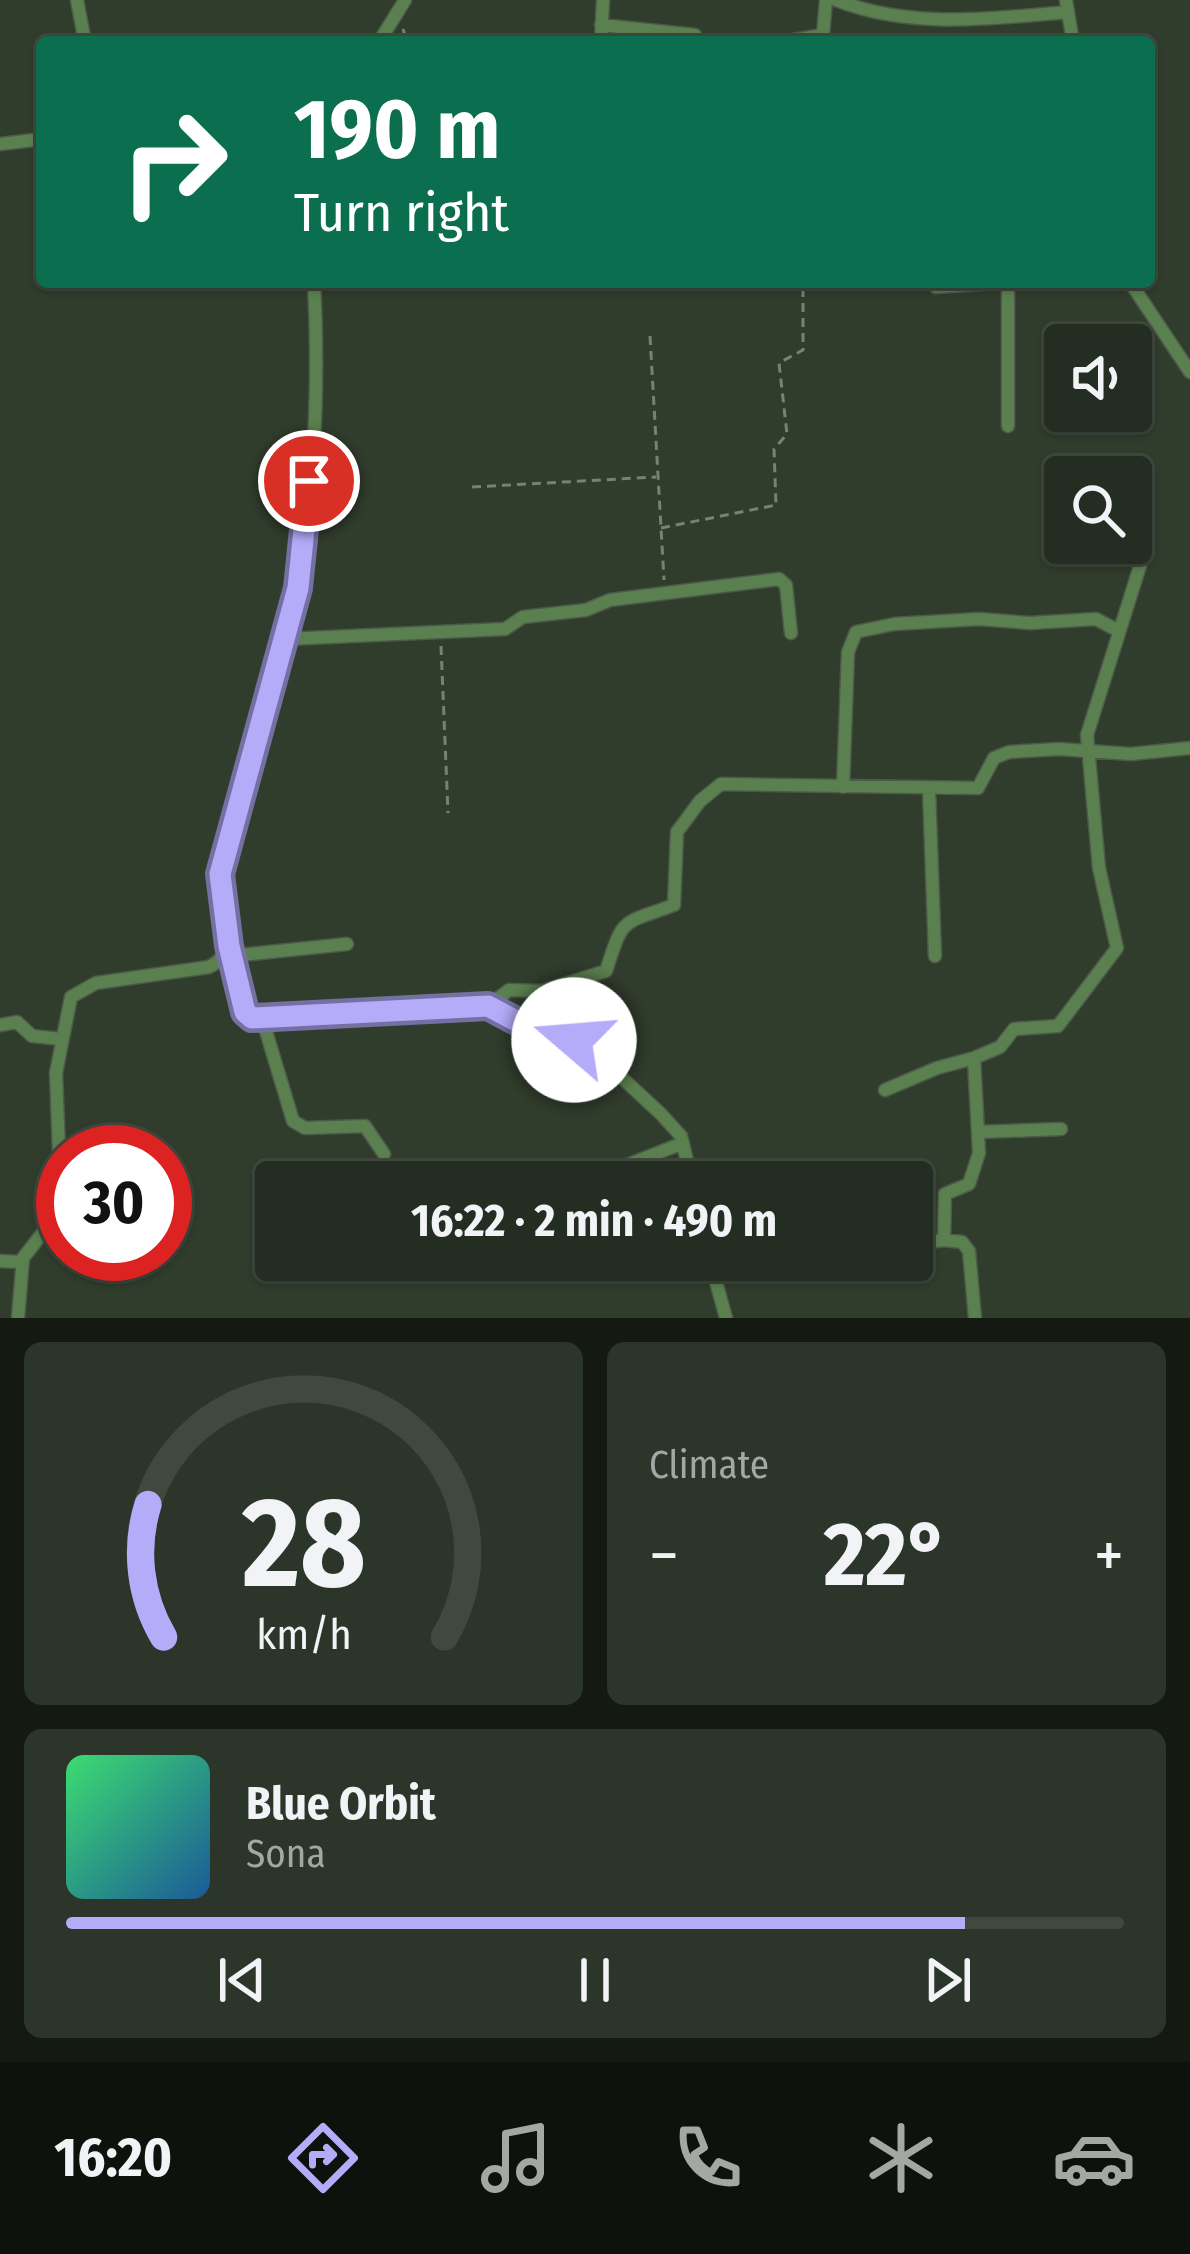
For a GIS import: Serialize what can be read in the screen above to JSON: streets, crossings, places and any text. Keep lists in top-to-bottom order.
{
  "page": {
    "turn": ["190 m", "Turn right"],
    "limit": "30",
    "trip": "16:22 · 2 min · 490 m",
    "tile": "Climate",
    "heat": ["−", "22°", "+"],
    "song": ["Blue Orbit", "Sona"],
    "tabs": "16:20",
    "gauge": ["28", "km/h"]
  }
}
